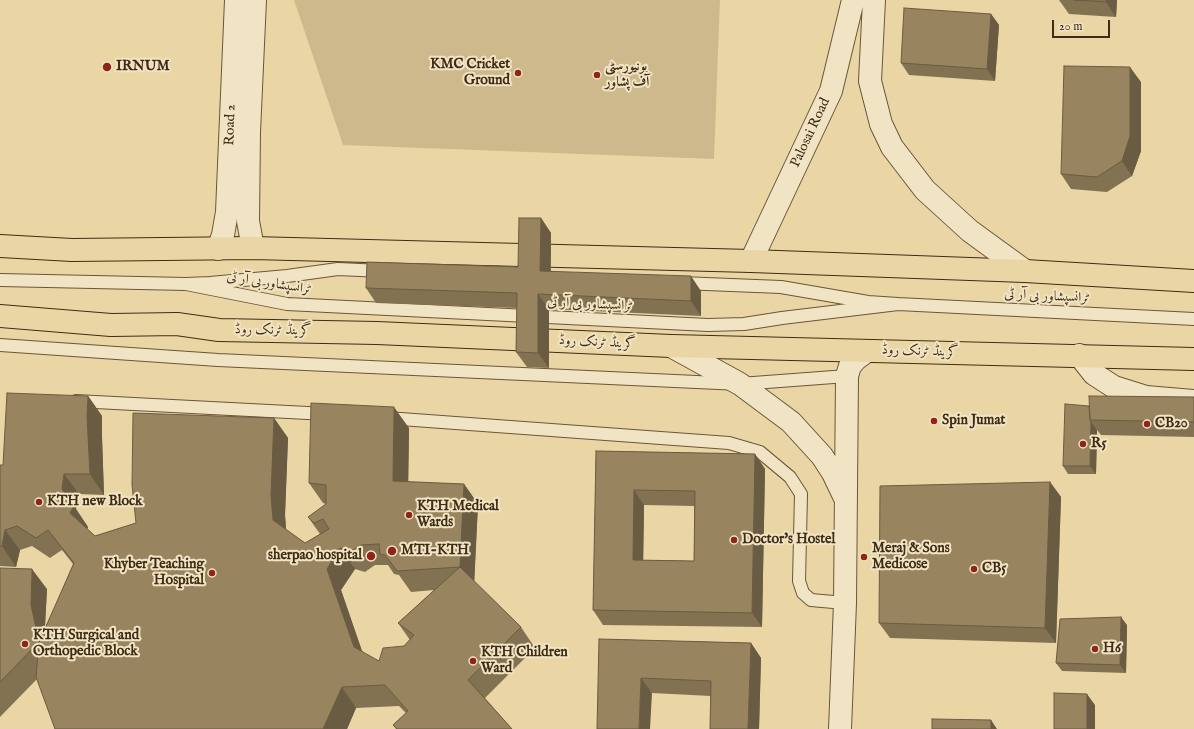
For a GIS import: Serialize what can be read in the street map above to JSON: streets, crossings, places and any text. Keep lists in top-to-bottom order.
{
  "streets": {
    "highway": ["گرینڈ ٹرنک روڈ"],
    "street": ["Road 2", "Palosai Road"],
    "lane": ["ٹرانسپشاور بی آر ٹی"]
  },
  "places": [
    "IRNUM",
    "KMC Cricket Ground",
    "یونیورسٹی آف پشاور",
    "Spin Jumat",
    "CB20",
    "R5",
    "KTH new Block",
    "KTH Medical Wards",
    "Doctor's Hostel",
    "MTI-KTH",
    "sherpao hospital",
    "Meraj & Sons Medicose",
    "CB5",
    "Khyber Teaching Hospital",
    "KTH Surgical and Orthopedic Block",
    "H6",
    "KTH Children Ward"
  ],
  "scale_bar": "20 m"
}
